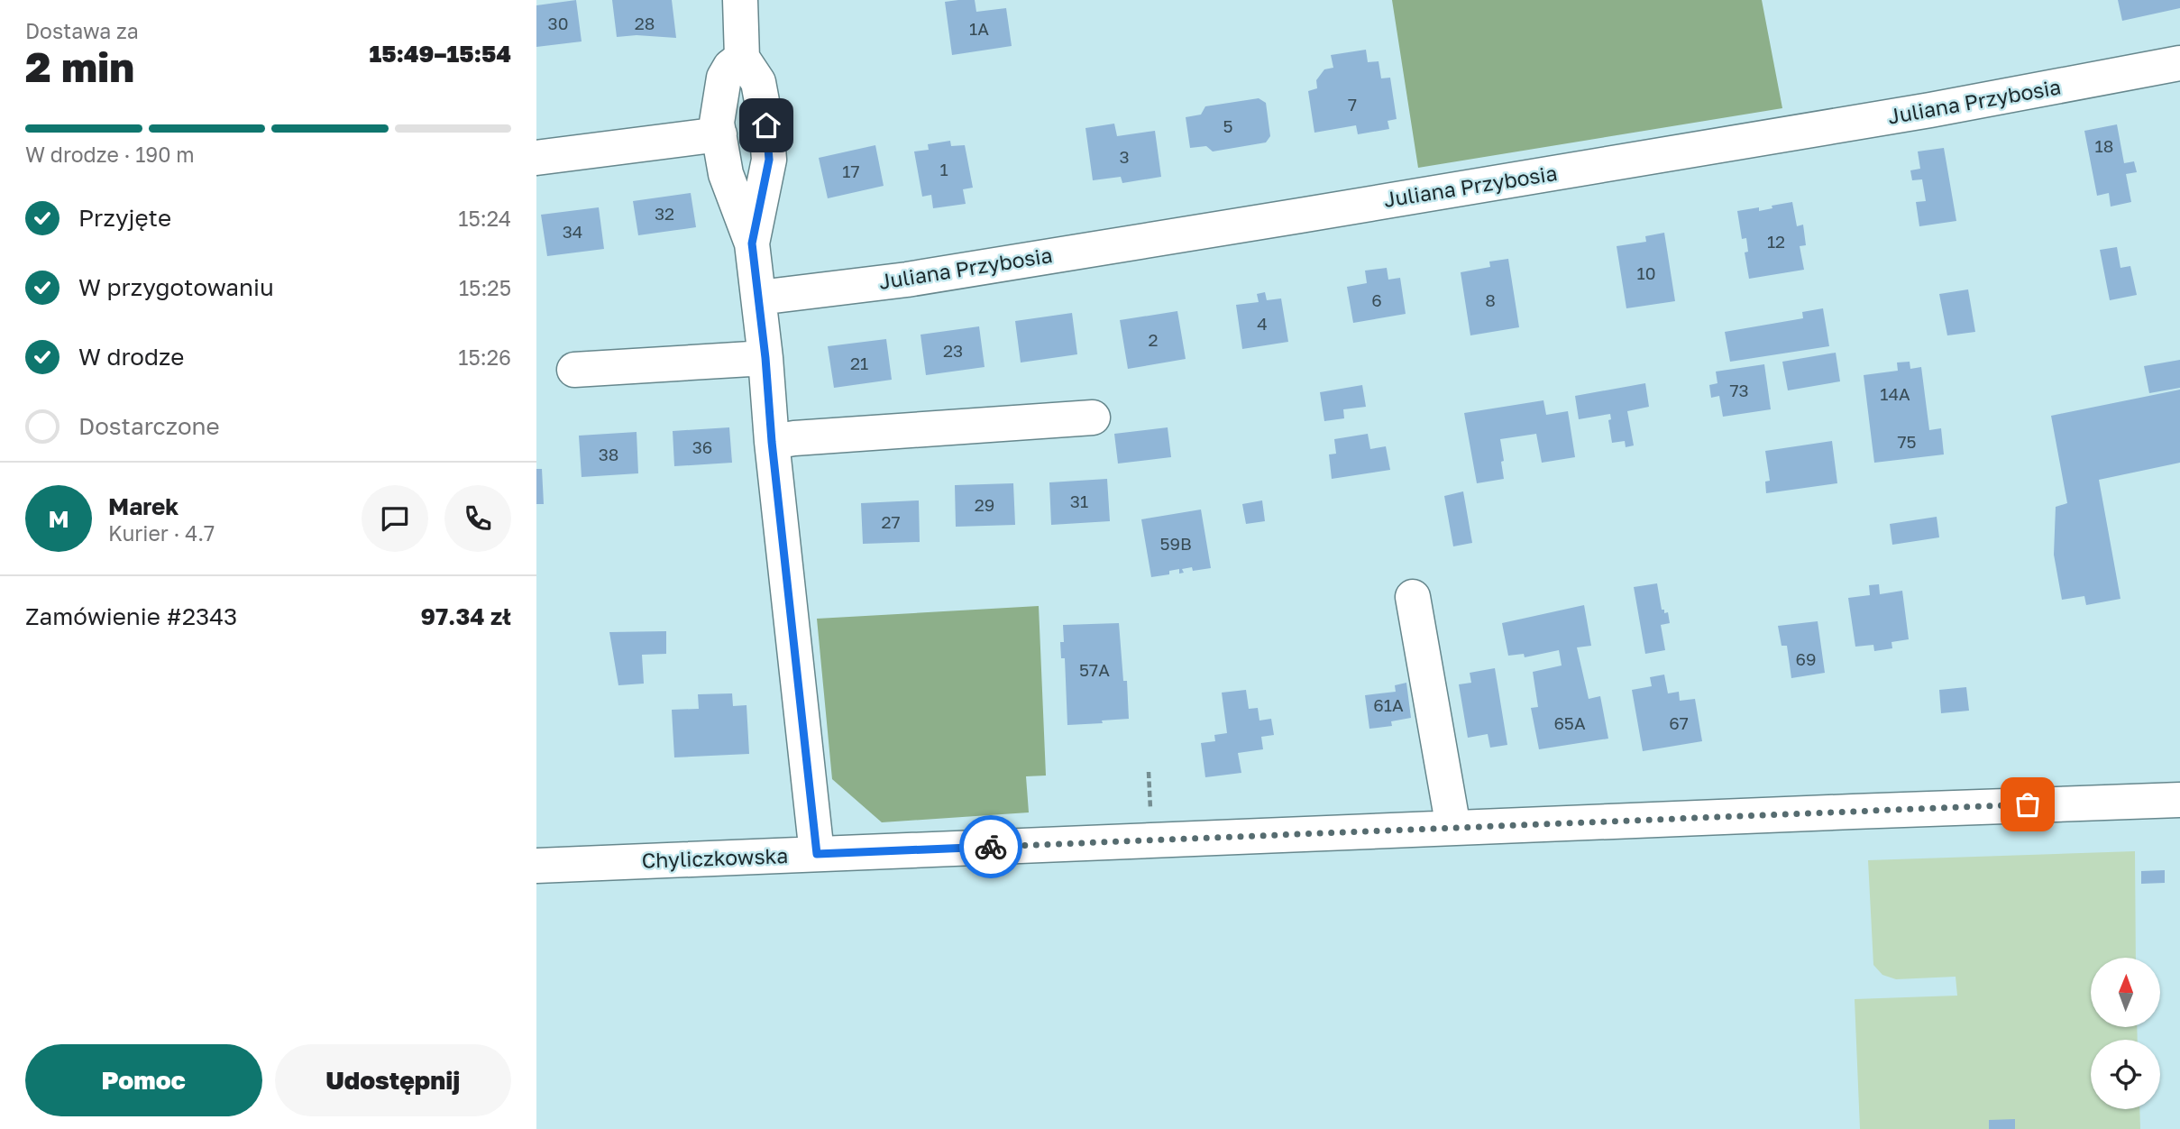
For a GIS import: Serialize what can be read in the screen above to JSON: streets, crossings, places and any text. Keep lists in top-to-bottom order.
{
  "streets": {
    "street": ["Juliana Przybosia", "Chyliczkowska"]
  },
  "house_numbers": [
    "30",
    "28",
    "1A",
    "7",
    "5",
    "18",
    "3",
    "1",
    "17",
    "32",
    "34",
    "12",
    "10",
    "6",
    "8",
    "4",
    "2",
    "23",
    "21",
    "73",
    "14A",
    "75",
    "36",
    "38",
    "31",
    "29",
    "27",
    "59B",
    "69",
    "57A",
    "61A",
    "65A",
    "67"
  ],
  "north": "top",
  "page": {
    "heading": ["2 min", "Dostawa za", "15:49–15:54"],
    "panel": [
      "Marek",
      "Kurier · 4.7",
      "Zamówienie #2343",
      "97.34 zł"
    ],
    "bar": "W drodze · 190 m",
    "list": [
      ["Przyjęte", "15:24"],
      ["W przygotowaniu", "15:25"],
      ["W drodze", "15:26"],
      "Dostarczone"
    ],
    "round": "M",
    "buttons": ["Pomoc", "Udostępnij"]
  }
}
